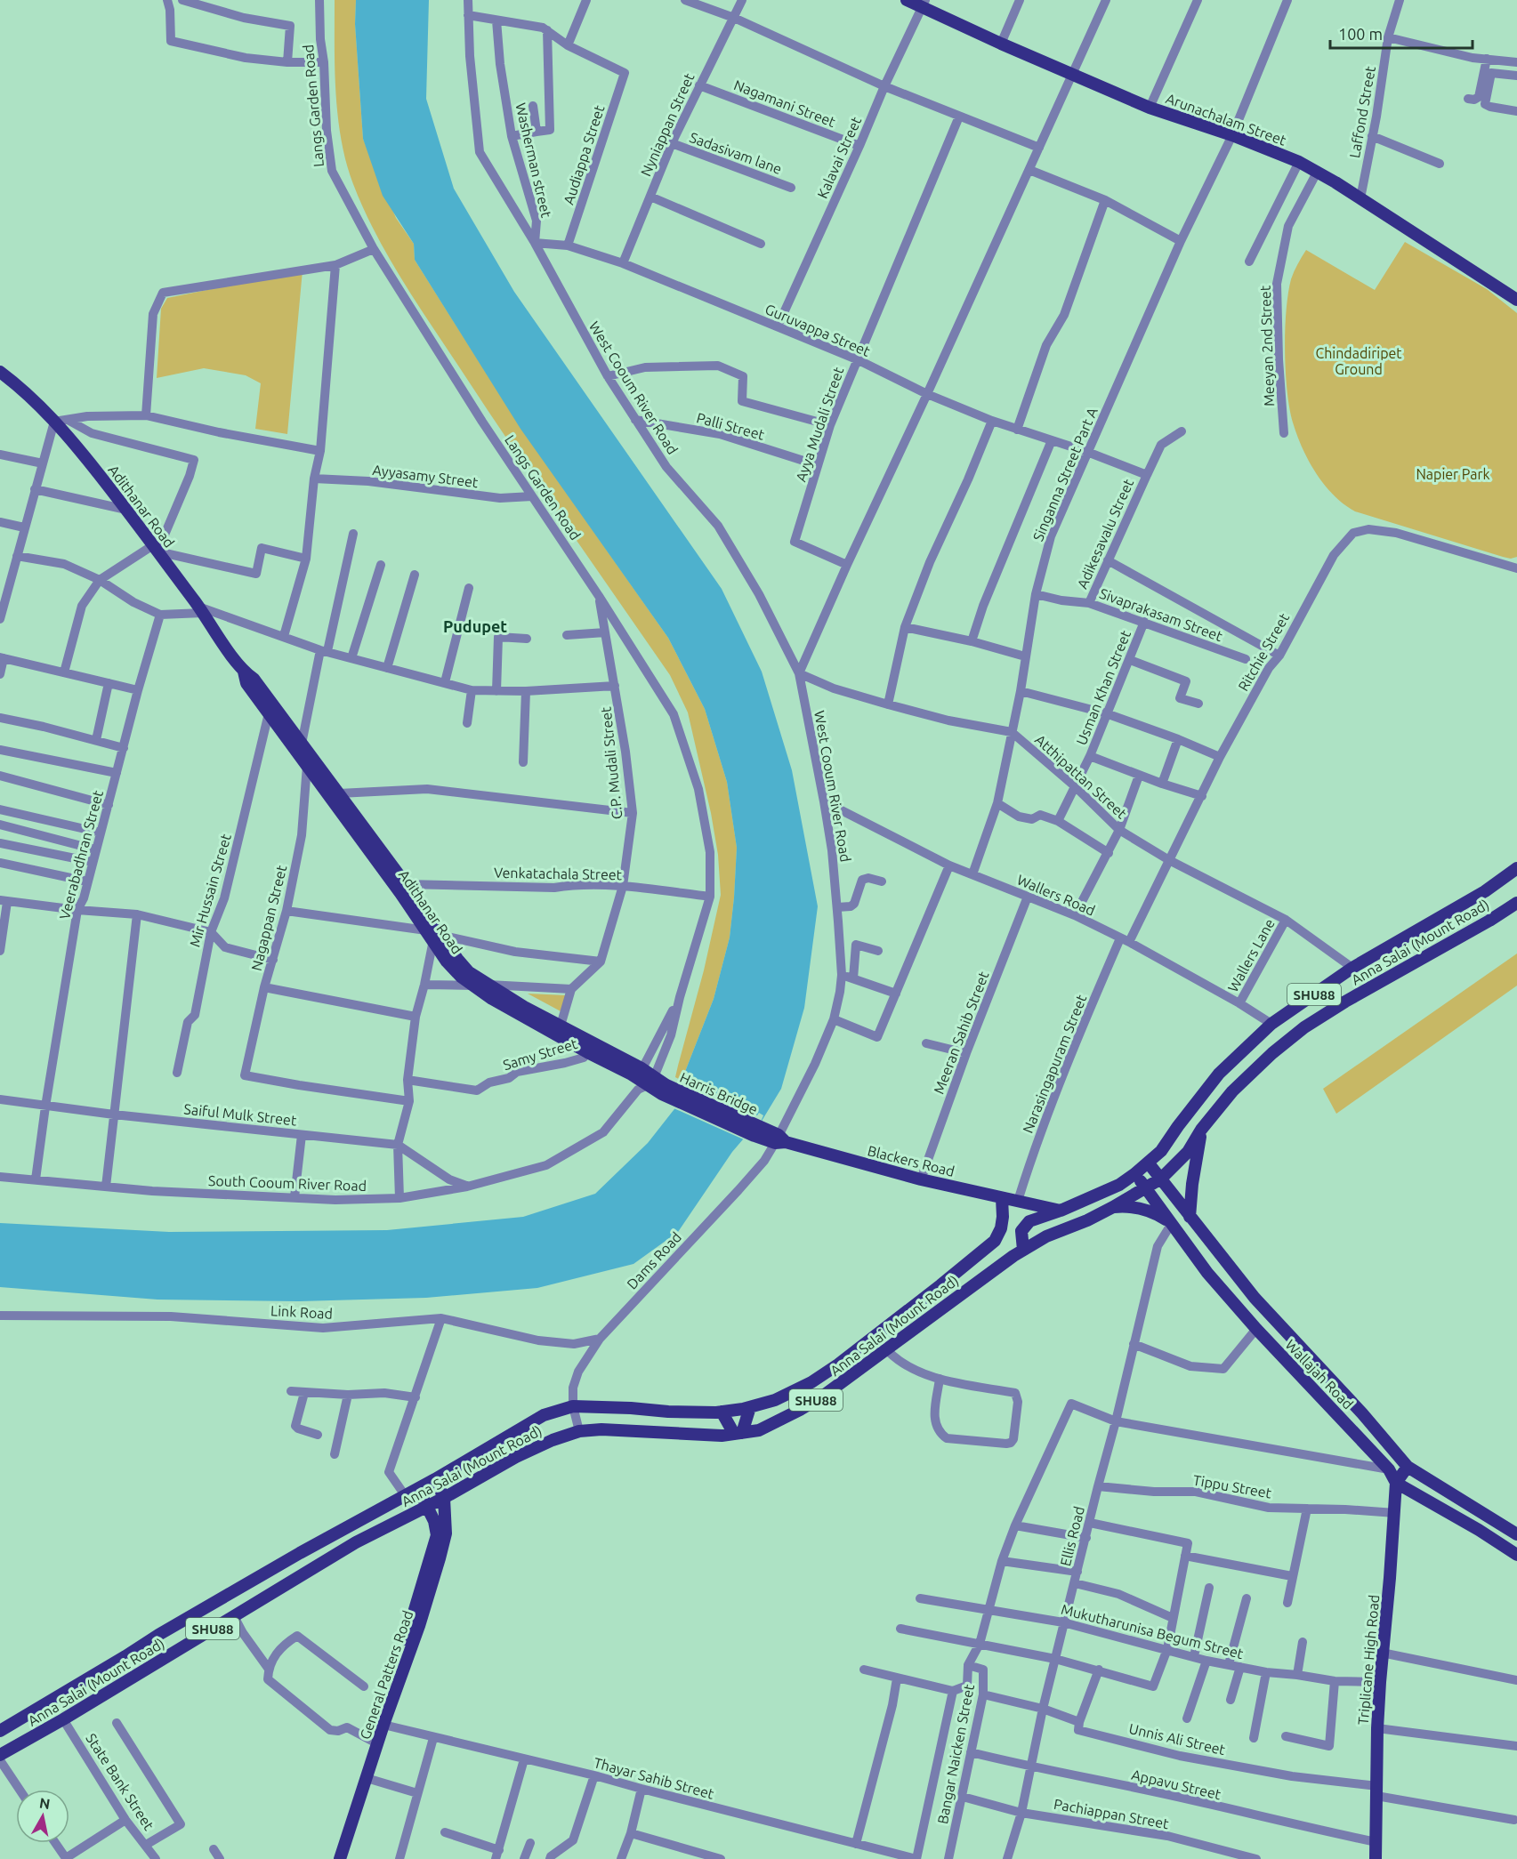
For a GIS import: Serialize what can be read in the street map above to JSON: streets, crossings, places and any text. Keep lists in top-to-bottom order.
{
  "streets": {
    "main road": [
      "Arunachalam Street",
      "Adithanar Road",
      "Anna Salai (Mount Road)",
      "SHU88",
      "Harris Bridge",
      "Blackers Road",
      "Wallajah Road",
      "Triplicane High Road",
      "General Patters Road"
    ],
    "street": [
      "Nagamani Street",
      "Langs Garden Road",
      "Laffond Street",
      "Nyniappan Street",
      "Sadasivam lane",
      "Audiappa Street",
      "Kalavai Street",
      "Washerman street",
      "Guruvappa Street",
      "Meeyan 2nd Street",
      "West Cooum River Road",
      "Ayya Mudali Street",
      "Palli Street",
      "Singanna Street Part A",
      "Ayyasamy Street",
      "Adikesavalu Street",
      "Sivaprakasam Street",
      "Ritchie Street",
      "Usman Khan Street",
      "C.P. Mudali Street",
      "Atthipattan Street",
      "Veerabadhran Street",
      "Venkatachala Street",
      "Mir Hussain Street",
      "Wallers Road",
      "Nagappan Street",
      "Wallers Lane",
      "Meeran Sahib Street",
      "Samy Street",
      "Narasingapuram Street",
      "Saiful Mulk Street",
      "South Cooum River Road",
      "Dams Road",
      "Link Road",
      "Tippu Street",
      "Ellis Road",
      "Mukutharunisa Begum Street",
      "Unnis Ali Street",
      "Bangar Naicken Street",
      "Thayar Sahib Street",
      "State Bank Street",
      "Appavu Street",
      "Pachiappan Street"
    ]
  },
  "crossings": [
    ["Nagamani Street", "Nyniappan Street"],
    ["Nagamani Street", "Kalavai Street"],
    ["Langs Garden Road", "Ayyasamy Street"],
    ["Langs Garden Road", "Adithanar Road"],
    ["Langs Garden Road", "C.P. Mudali Street"],
    ["Langs Garden Road", "Venkatachala Street"],
    ["Langs Garden Road", "South Cooum River Road"],
    ["Laffond Street", "Arunachalam Street"],
    ["Arunachalam Street", "Kalavai Street"],
    ["Arunachalam Street", "Meeyan 2nd Street"],
    ["Arunachalam Street", "Singanna Street Part A"],
    ["Nyniappan Street", "Sadasivam lane"],
    ["Nyniappan Street", "Guruvappa Street"],
    ["Audiappa Street", "Guruvappa Street"],
    ["Kalavai Street", "Guruvappa Street"],
    ["Washerman street", "Guruvappa Street"],
    ["Washerman street", "West Cooum River Road"],
    ["Guruvappa Street", "West Cooum River Road"],
    ["Guruvappa Street", "Ayya Mudali Street"],
    ["Guruvappa Street", "Singanna Street Part A"],
    ["Guruvappa Street", "Adikesavalu Street"],
    ["West Cooum River Road", "Palli Street"],
    ["West Cooum River Road", "Wallers Road"],
    ["West Cooum River Road", "Blackers Road"],
    ["West Cooum River Road", "Dams Road"],
    ["Ayya Mudali Street", "Palli Street"],
    ["Singanna Street Part A", "Sivaprakasam Street"],
    ["Singanna Street Part A", "Atthipattan Street"],
    ["Singanna Street Part A", "Wallers Road"],
    ["Adithanar Road", "Venkatachala Street"],
    ["Adithanar Road", "Mir Hussain Street"],
    ["Adithanar Road", "Nagappan Street"],
    ["Adithanar Road", "Samy Street"],
    ["Adithanar Road", "Harris Bridge"],
    ["Adithanar Road", "South Cooum River Road"],
    ["Adikesavalu Street", "Sivaprakasam Street"],
    ["Sivaprakasam Street", "Usman Khan Street"],
    ["Ritchie Street", "Atthipattan Street"],
    ["Ritchie Street", "Wallers Road"],
    ["Ritchie Street", "Narasingapuram Street"],
    ["Usman Khan Street", "Atthipattan Street"],
    ["C.P. Mudali Street", "Venkatachala Street"],
    ["Atthipattan Street", "Anna Salai (Mount Road)"],
    ["Atthipattan Street", "Wallers Lane"],
    ["Veerabadhran Street", "Saiful Mulk Street"],
    ["Veerabadhran Street", "South Cooum River Road"],
    ["Wallers Road", "Anna Salai (Mount Road)"],
    ["Wallers Road", "Wallers Lane"],
    ["Wallers Road", "Meeran Sahib Street"],
    ["Wallers Road", "Narasingapuram Street"],
    ["Anna Salai (Mount Road)", "Blackers Road"],
    ["Anna Salai (Mount Road)", "Dams Road"],
    ["Anna Salai (Mount Road)", "Wallajah Road"],
    ["Anna Salai (Mount Road)", "General Patters Road"],
    ["Anna Salai (Mount Road)", "State Bank Street"],
    ["Meeran Sahib Street", "Blackers Road"],
    ["Narasingapuram Street", "Blackers Road"],
    ["Harris Bridge", "Blackers Road"],
    ["Saiful Mulk Street", "South Cooum River Road"],
    ["Blackers Road", "Dams Road"],
    ["Dams Road", "Link Road"],
    ["Wallajah Road", "Ellis Road"],
    ["Wallajah Road", "Triplicane High Road"],
    ["Tippu Street", "Ellis Road"],
    ["Tippu Street", "Triplicane High Road"],
    ["Ellis Road", "Mukutharunisa Begum Street"],
    ["Ellis Road", "Unnis Ali Street"],
    ["Ellis Road", "Appavu Street"],
    ["Ellis Road", "Pachiappan Street"],
    ["Mukutharunisa Begum Street", "Triplicane High Road"],
    ["Triplicane High Road", "Unnis Ali Street"],
    ["Triplicane High Road", "Appavu Street"],
    ["General Patters Road", "Thayar Sahib Street"],
    ["Unnis Ali Street", "Bangar Naicken Street"],
    ["Bangar Naicken Street", "Appavu Street"],
    ["Bangar Naicken Street", "Pachiappan Street"]
  ],
  "districts": ["Pudupet"],
  "parks": ["Chindadiripet Ground", "Napier Park"],
  "scale_bar": "100 m",
  "north": "top"
}
